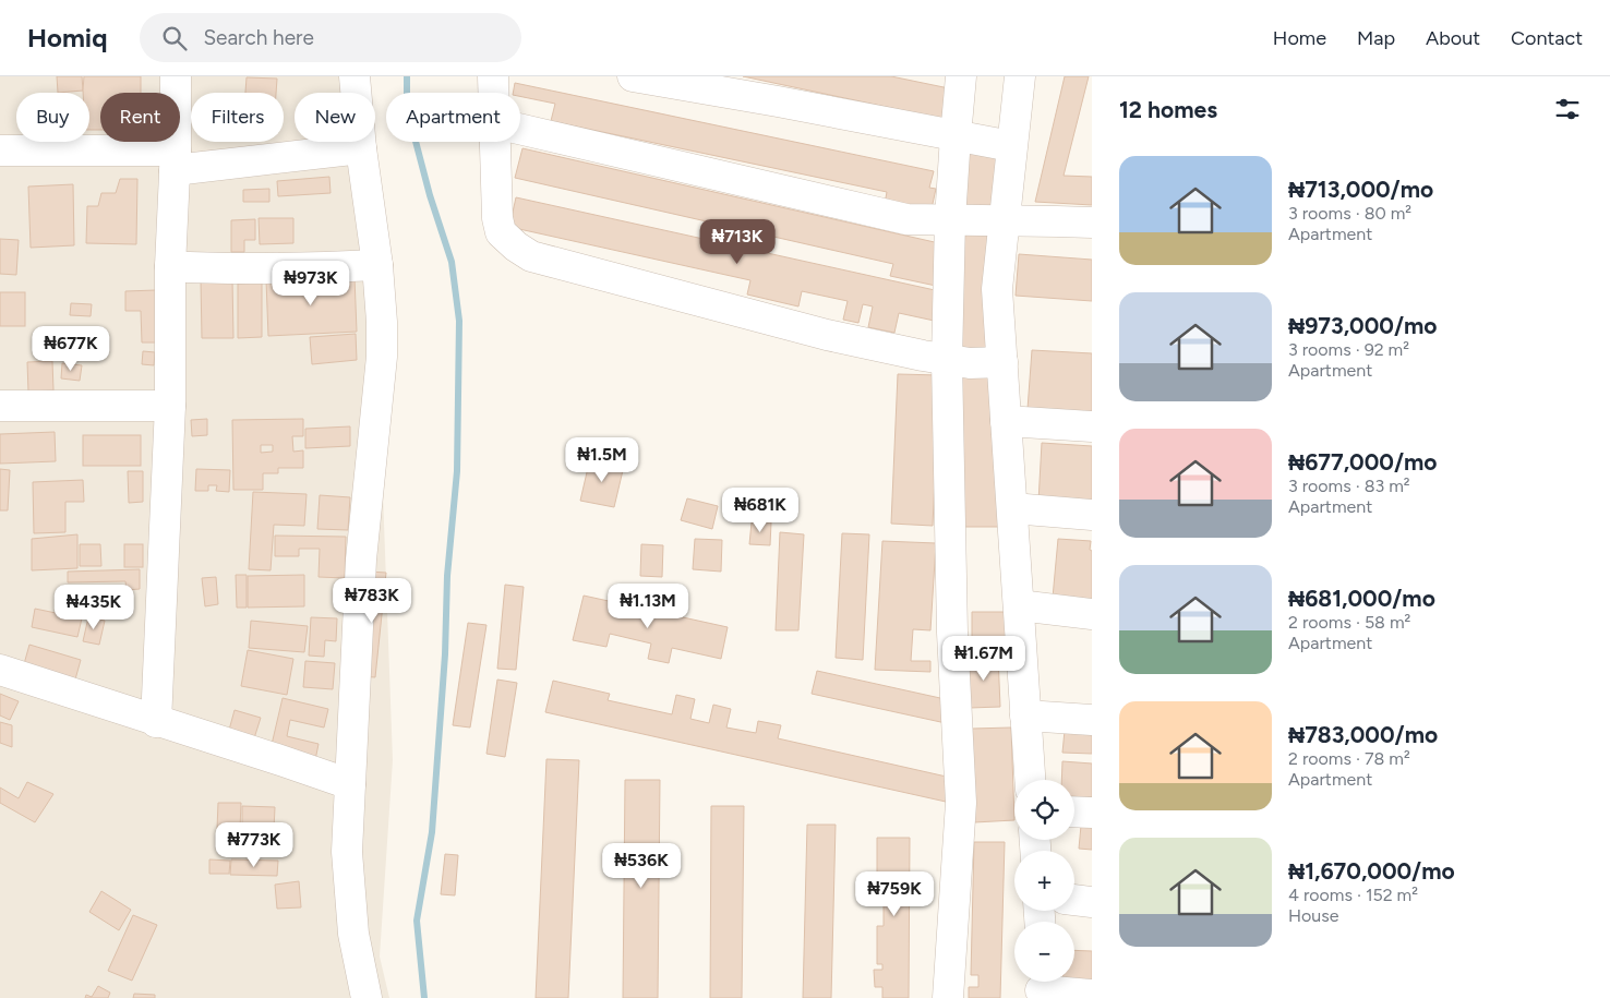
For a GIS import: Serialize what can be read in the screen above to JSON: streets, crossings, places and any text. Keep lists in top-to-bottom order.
{
  "page": {
    "header": "Homiq",
    "search": "Search here",
    "nav": [
      "Home",
      "Map",
      "About",
      "Contact"
    ],
    "heading": "12 homes",
    "chip": [
      "Buy",
      "Rent",
      "Filters",
      "New",
      "Apartment"
    ],
    "list": [
      {
        "name": "₦713,000/mo",
        "note": "3 rooms · 80 m² · Apartment"
      },
      {
        "name": "₦973,000/mo",
        "note": "3 rooms · 92 m² · Apartment"
      },
      {
        "name": "₦677,000/mo",
        "note": "3 rooms · 83 m² · Apartment"
      },
      {
        "name": "₦681,000/mo",
        "note": "2 rooms · 58 m² · Apartment"
      },
      {
        "name": "₦783,000/mo",
        "note": "2 rooms · 78 m² · Apartment"
      },
      {
        "name": "₦1,670,000/mo",
        "note": "4 rooms · 152 m² · House"
      }
    ],
    "price": [
      "₦713K",
      "₦973K",
      "₦677K",
      "₦1.5M",
      "₦681K",
      "₦783K",
      "₦1.13M",
      "₦435K",
      "₦1.67M",
      "₦773K",
      "₦536K",
      "₦759K"
    ],
    "map_buttons": ["+", "−"]
  }
}
